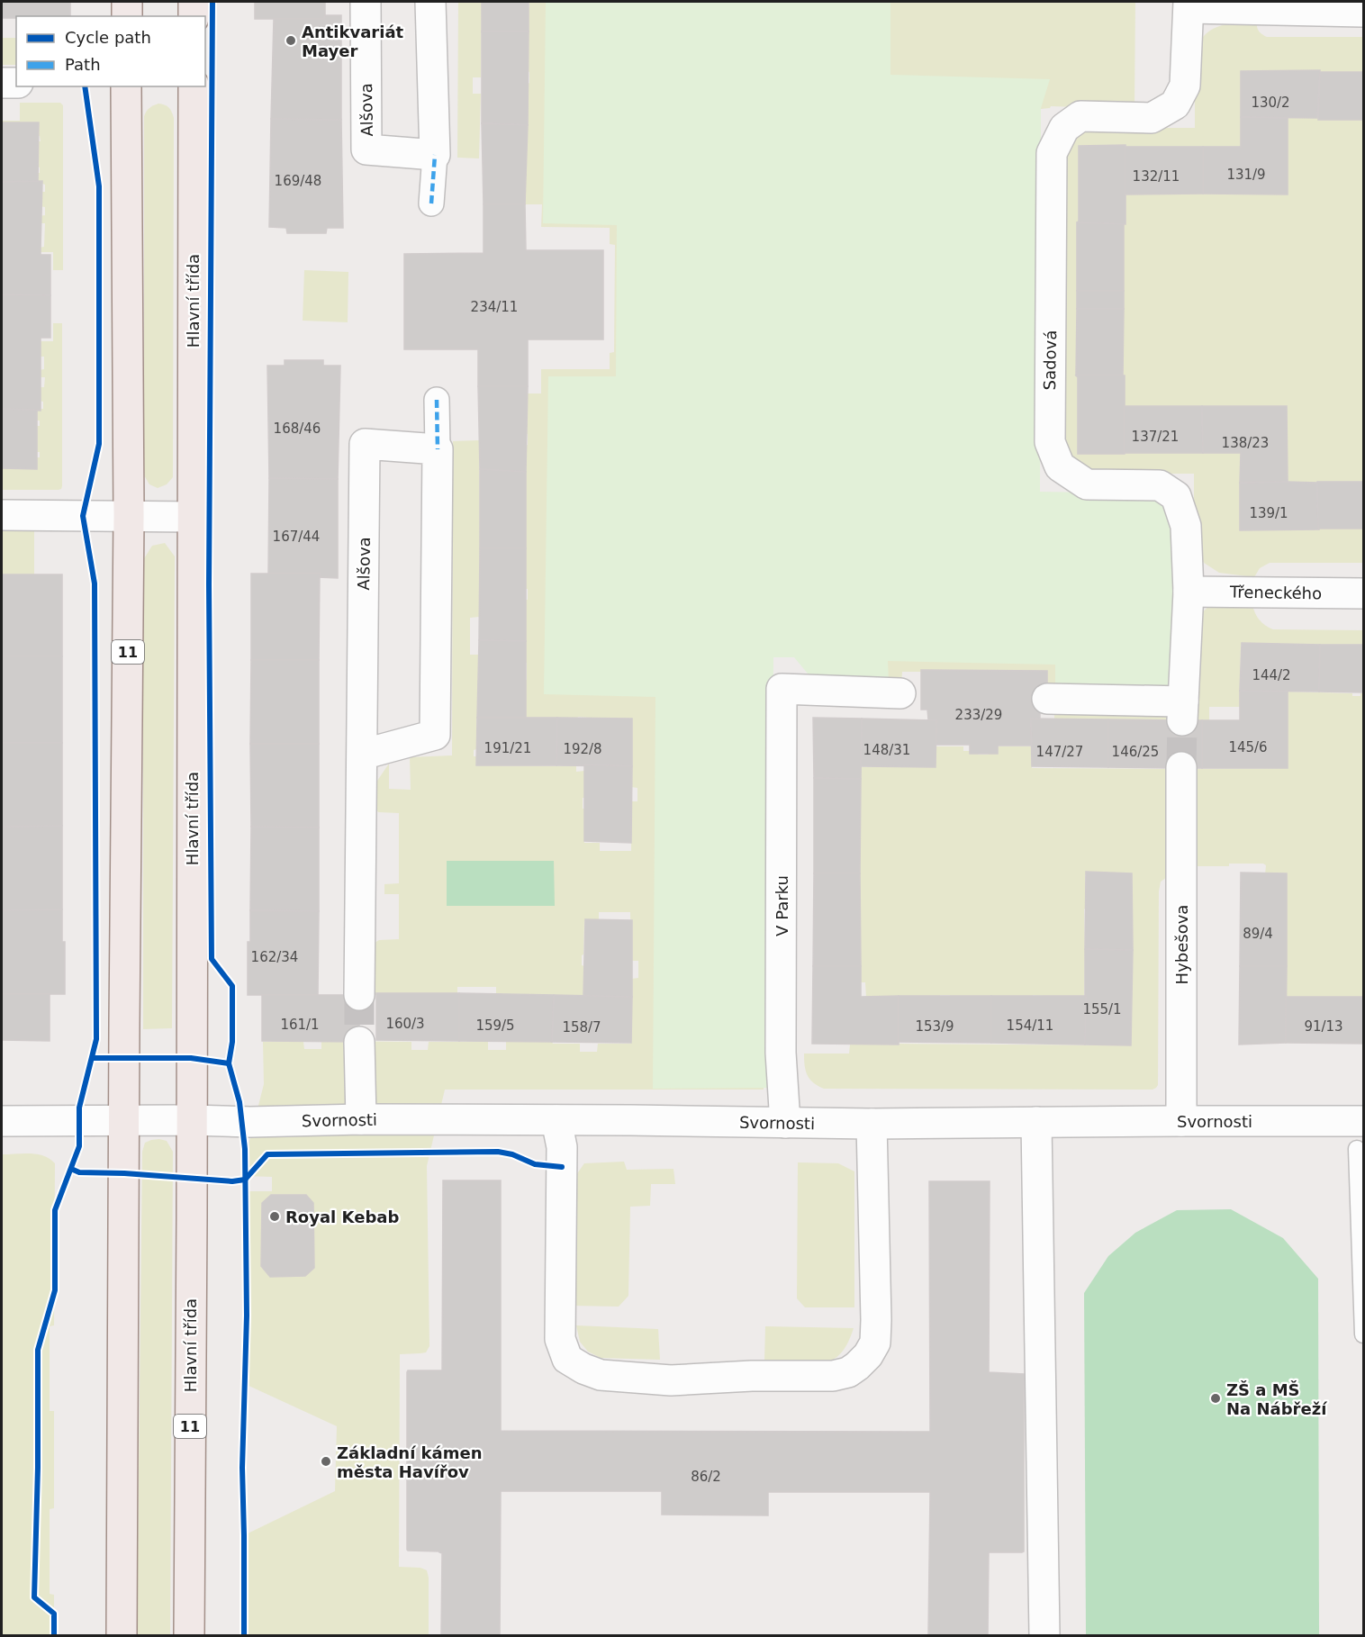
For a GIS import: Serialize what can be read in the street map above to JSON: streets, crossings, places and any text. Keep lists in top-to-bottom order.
{
  "streets": {
    "main road": ["Hlavní třída", "11"],
    "street": [
      "Alšova",
      "Sadová",
      "Třeneckého",
      "V Parku",
      "Hybešova",
      "Svornosti"
    ]
  },
  "crossings": [
    ["Hlavní třída", "Svornosti"],
    ["Sadová", "Třeneckého"],
    ["V Parku", "Svornosti"],
    ["Hybešova", "Svornosti"]
  ],
  "places": [
    "Antikvariát Mayer",
    "Royal Kebab",
    "ZŠ a MŠ Na Nábřeží",
    "Základní kámen města Havířov"
  ],
  "house_numbers": [
    "130/2",
    "131/9",
    "132/11",
    "169/48",
    "234/11",
    "168/46",
    "137/21",
    "138/23",
    "139/1",
    "167/44",
    "144/2",
    "233/29",
    "145/6",
    "191/21",
    "192/8",
    "148/31",
    "147/27",
    "146/25",
    "89/4",
    "162/34",
    "155/1",
    "160/3",
    "161/1",
    "159/5",
    "154/11",
    "153/9",
    "91/13",
    "158/7",
    "86/2"
  ],
  "legend": ["Cycle path", "Path"]
}
